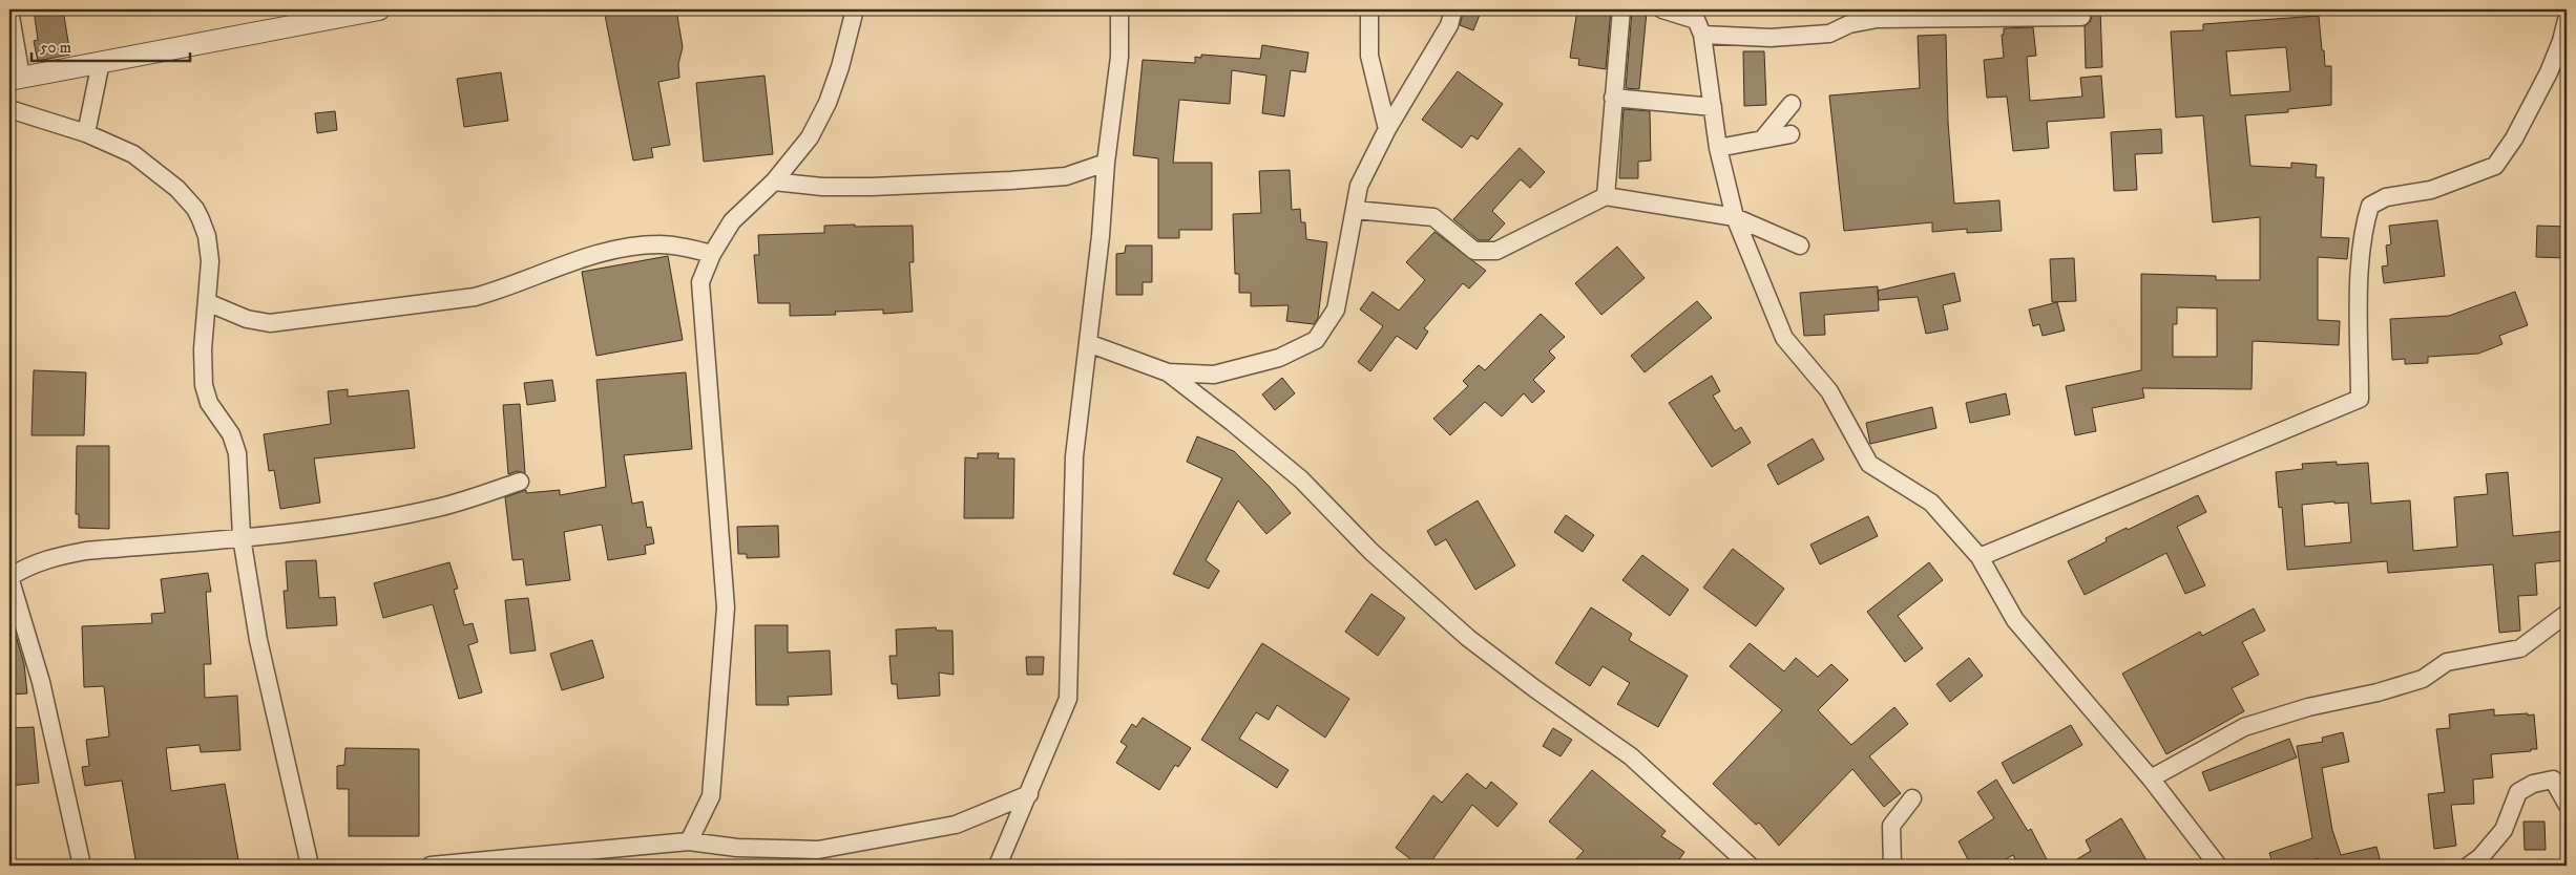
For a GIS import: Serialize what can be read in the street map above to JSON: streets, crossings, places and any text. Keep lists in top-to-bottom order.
{
  "scale_bar": "50 m"
}
